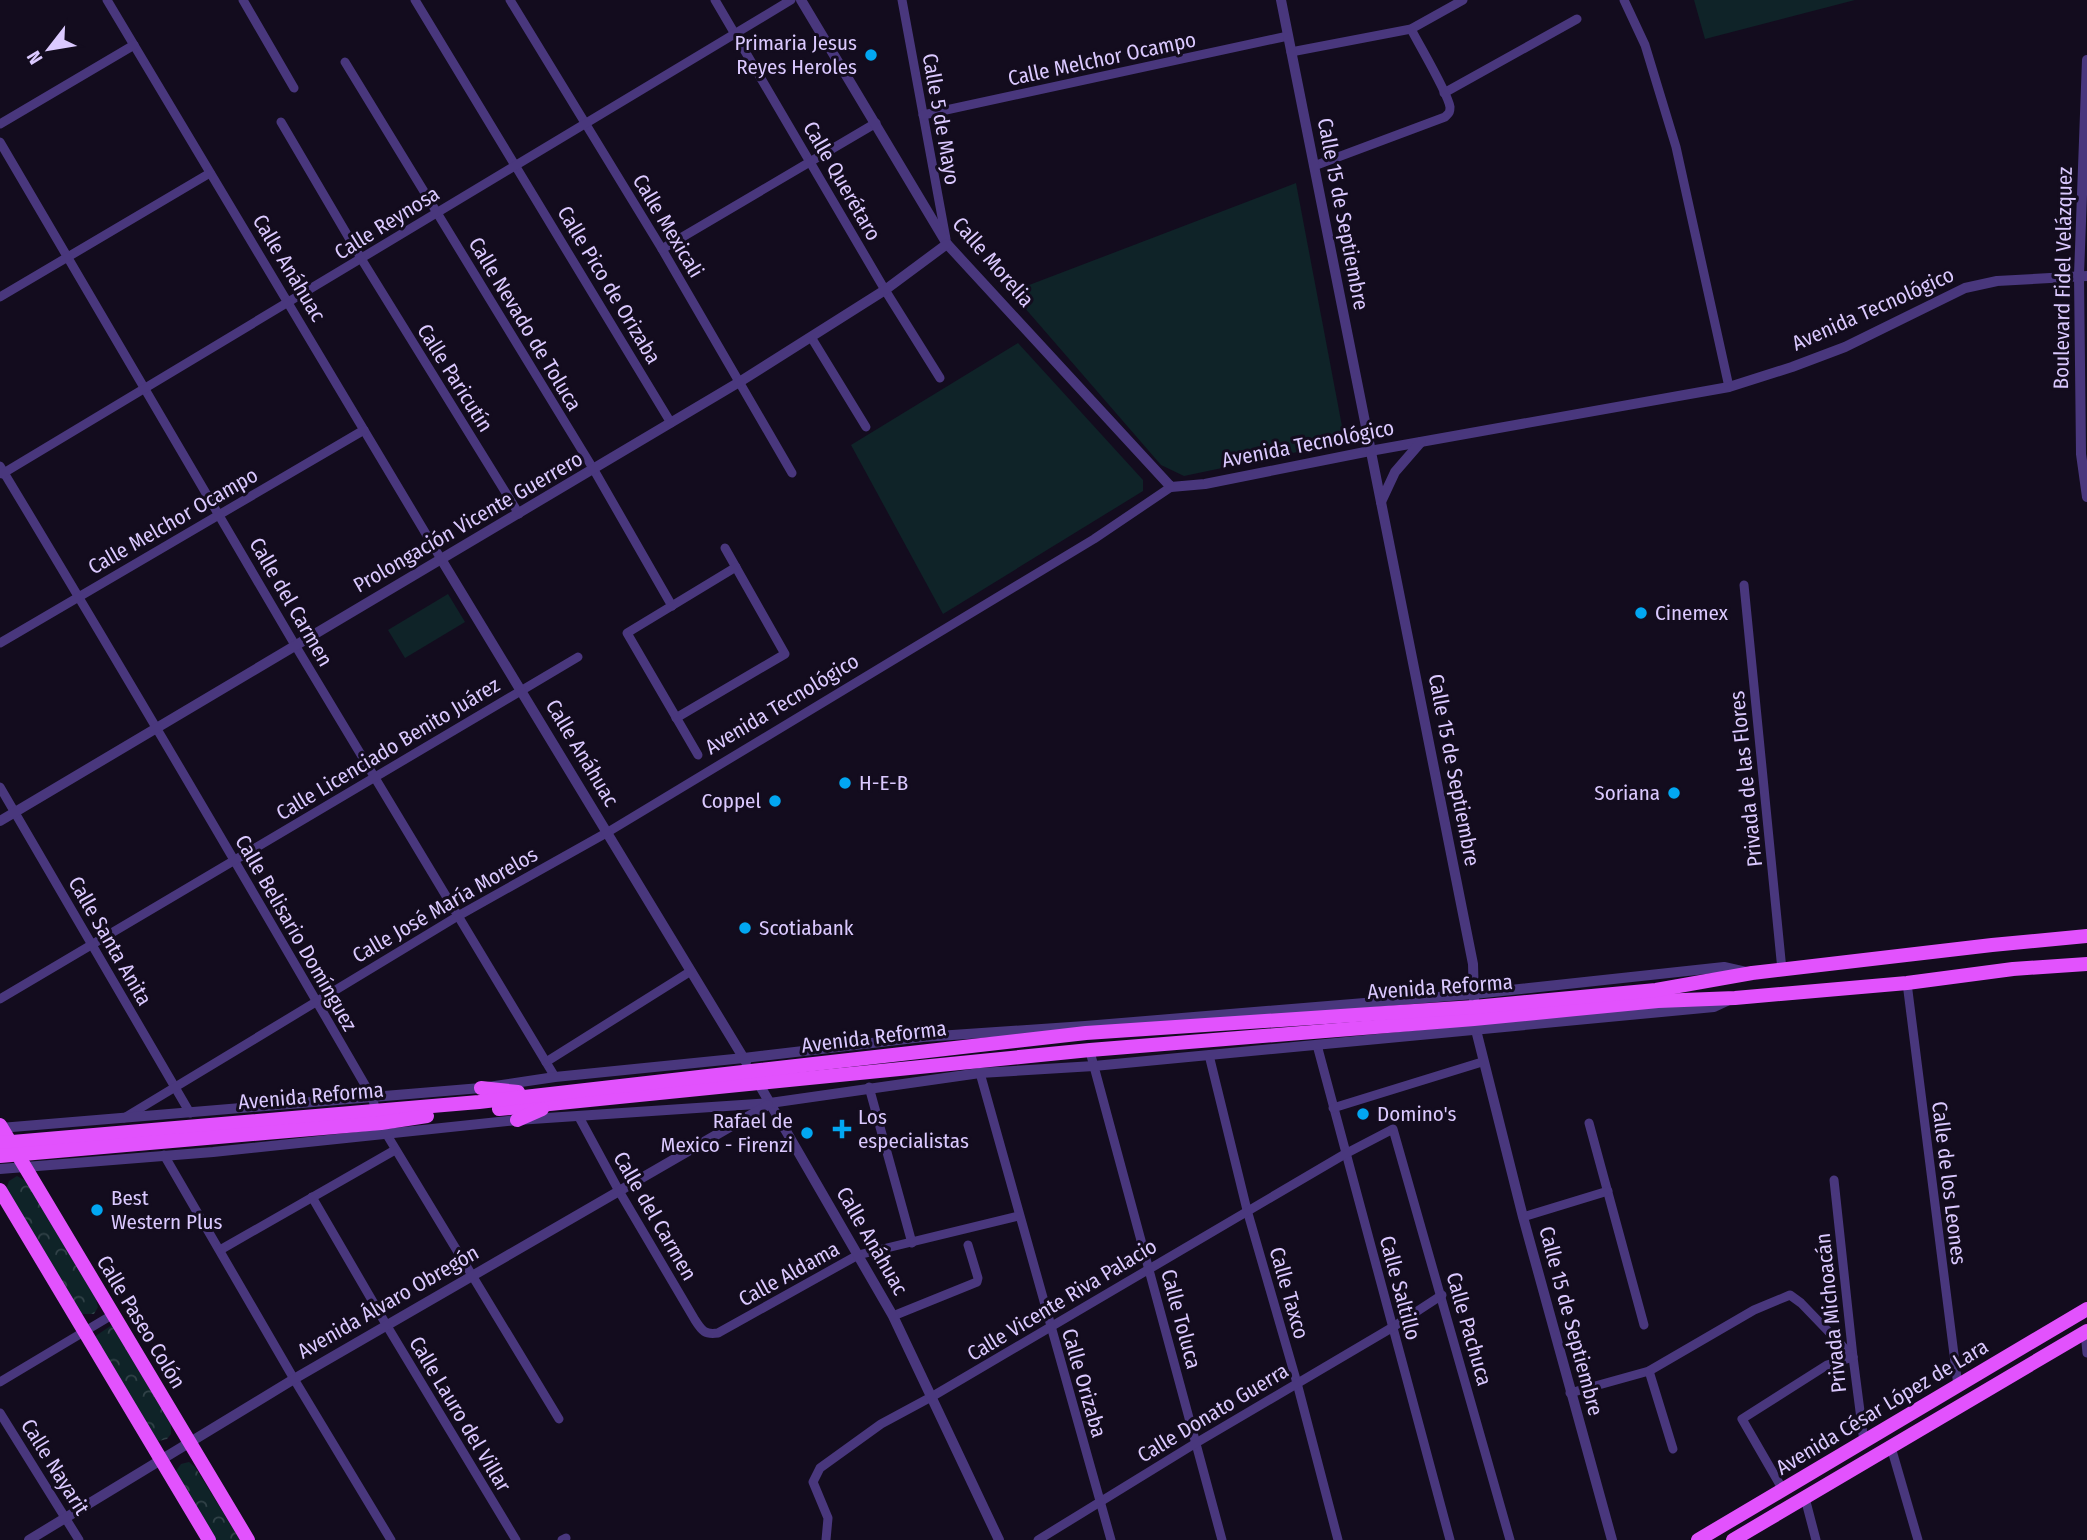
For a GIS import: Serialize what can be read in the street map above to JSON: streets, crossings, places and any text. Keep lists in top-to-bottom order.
{
  "streets": {
    "main road": ["Avenida Reforma", "Calle Paseo Colón", "Avenida César López de Lara"],
    "street": [
      "Calle Melchor Ocampo",
      "Calle 5 de Mayo",
      "Calle Querétaro",
      "Calle 15 de Septiembre",
      "Calle Reynosa",
      "Calle Mexicali",
      "Calle Morelia",
      "Calle Anáhuac",
      "Boulevard Fidel Velázquez",
      "Calle Pico de Orizaba",
      "Avenida Tecnológico",
      "Calle Nevado de Toluca",
      "Calle Paricutín",
      "Prolongación Vicente Guerrero",
      "Calle del Carmen",
      "Calle Licenciado Benito Juárez",
      "Privada de las Flores",
      "Calle José María Morelos",
      "Calle Belisario Domínguez",
      "Calle Santa Anita",
      "Calle de los Leones",
      "Calle Aldama",
      "Calle Saltillo",
      "Calle Taxco",
      "Calle Vicente Riva Palacio",
      "Avenida Álvaro Obregón",
      "Privada Michoacán",
      "Calle Toluca",
      "Calle Pachuca",
      "Calle Orizaba",
      "Calle Donato Guerra",
      "Calle Lauro del Villar",
      "Calle Nayarit"
    ]
  },
  "crossings": [
    ["Calle Melchor Ocampo", "Calle 5 de Mayo"],
    ["Calle Melchor Ocampo", "Calle 15 de Septiembre"],
    ["Calle Melchor Ocampo", "Calle Anáhuac"],
    ["Calle Melchor Ocampo", "Calle del Carmen"],
    ["Calle Melchor Ocampo", "Calle Belisario Domínguez"],
    ["Calle 5 de Mayo", "Calle Morelia"],
    ["Calle 5 de Mayo", "Prolongación Vicente Guerrero"],
    ["Calle Querétaro", "Calle Reynosa"],
    ["Calle Querétaro", "Prolongación Vicente Guerrero"],
    ["Calle 15 de Septiembre", "Avenida Tecnológico"],
    ["Calle 15 de Septiembre", "Avenida Reforma"],
    ["Calle Reynosa", "Calle Mexicali"],
    ["Calle Reynosa", "Calle Anáhuac"],
    ["Calle Reynosa", "Calle Pico de Orizaba"],
    ["Calle Reynosa", "Calle Nevado de Toluca"],
    ["Calle Reynosa", "Calle Paricutín"],
    ["Calle Reynosa", "Calle del Carmen"],
    ["Calle Reynosa", "Calle Belisario Domínguez"],
    ["Calle Mexicali", "Prolongación Vicente Guerrero"],
    ["Calle Morelia", "Avenida Tecnológico"],
    ["Calle Morelia", "Prolongación Vicente Guerrero"],
    ["Calle Anáhuac", "Avenida Tecnológico"],
    ["Calle Anáhuac", "Prolongación Vicente Guerrero"],
    ["Calle Anáhuac", "Calle Licenciado Benito Juárez"],
    ["Calle Anáhuac", "Calle José María Morelos"],
    ["Calle Anáhuac", "Avenida Reforma"],
    ["Calle Anáhuac", "Calle Aldama"],
    ["Calle Anáhuac", "Calle Vicente Riva Palacio"],
    ["Calle Anáhuac", "Avenida Álvaro Obregón"],
    ["Boulevard Fidel Velázquez", "Avenida Tecnológico"],
    ["Calle Pico de Orizaba", "Prolongación Vicente Guerrero"],
    ["Avenida Tecnológico", "Calle José María Morelos"],
    ["Calle Nevado de Toluca", "Prolongación Vicente Guerrero"],
    ["Calle Paricutín", "Prolongación Vicente Guerrero"],
    ["Prolongación Vicente Guerrero", "Calle del Carmen"],
    ["Prolongación Vicente Guerrero", "Calle Belisario Domínguez"],
    ["Prolongación Vicente Guerrero", "Calle Santa Anita"],
    ["Calle del Carmen", "Calle Licenciado Benito Juárez"],
    ["Calle del Carmen", "Calle José María Morelos"],
    ["Calle del Carmen", "Avenida Reforma"],
    ["Calle del Carmen", "Calle Aldama"],
    ["Calle del Carmen", "Avenida Álvaro Obregón"],
    ["Calle Licenciado Benito Juárez", "Calle Belisario Domínguez"],
    ["Calle Licenciado Benito Juárez", "Calle Santa Anita"],
    ["Privada de las Flores", "Avenida Reforma"],
    ["Calle José María Morelos", "Calle Belisario Domínguez"],
    ["Calle José María Morelos", "Calle Santa Anita"],
    ["Calle José María Morelos", "Avenida Reforma"],
    ["Calle Belisario Domínguez", "Avenida Reforma"],
    ["Calle Belisario Domínguez", "Avenida Álvaro Obregón"],
    ["Calle Santa Anita", "Avenida Reforma"],
    ["Avenida Reforma", "Calle de los Leones"],
    ["Avenida Reforma", "Calle Saltillo"],
    ["Avenida Reforma", "Calle Taxco"],
    ["Avenida Reforma", "Avenida Álvaro Obregón"],
    ["Avenida Reforma", "Calle Toluca"],
    ["Avenida Reforma", "Calle Paseo Colón"],
    ["Avenida Reforma", "Calle Orizaba"],
    ["Calle de los Leones", "Avenida César López de Lara"],
    ["Calle Aldama", "Calle Orizaba"],
    ["Calle Saltillo", "Calle Vicente Riva Palacio"],
    ["Calle Saltillo", "Calle Donato Guerra"],
    ["Calle Taxco", "Calle Vicente Riva Palacio"],
    ["Calle Taxco", "Calle Donato Guerra"],
    ["Calle Vicente Riva Palacio", "Calle Toluca"],
    ["Calle Vicente Riva Palacio", "Calle Pachuca"],
    ["Calle Vicente Riva Palacio", "Calle Orizaba"],
    ["Avenida Álvaro Obregón", "Calle Paseo Colón"],
    ["Avenida Álvaro Obregón", "Calle Lauro del Villar"],
    ["Avenida Álvaro Obregón", "Calle Nayarit"],
    ["Privada Michoacán", "Avenida César López de Lara"],
    ["Calle Toluca", "Calle Donato Guerra"],
    ["Calle Pachuca", "Calle Donato Guerra"],
    ["Calle Orizaba", "Calle Donato Guerra"]
  ],
  "places": {
    "other": [
      "Primaria Jesus Reyes Heroles",
      "Cinemex",
      "H-E-B",
      "Soriana",
      "Coppel",
      "Scotiabank",
      "Domino's",
      "Rafael de Mexico - Firenzi",
      "Best Western Plus"
    ],
    "health": ["Los especialistas"]
  },
  "north": "bottom left"
}
